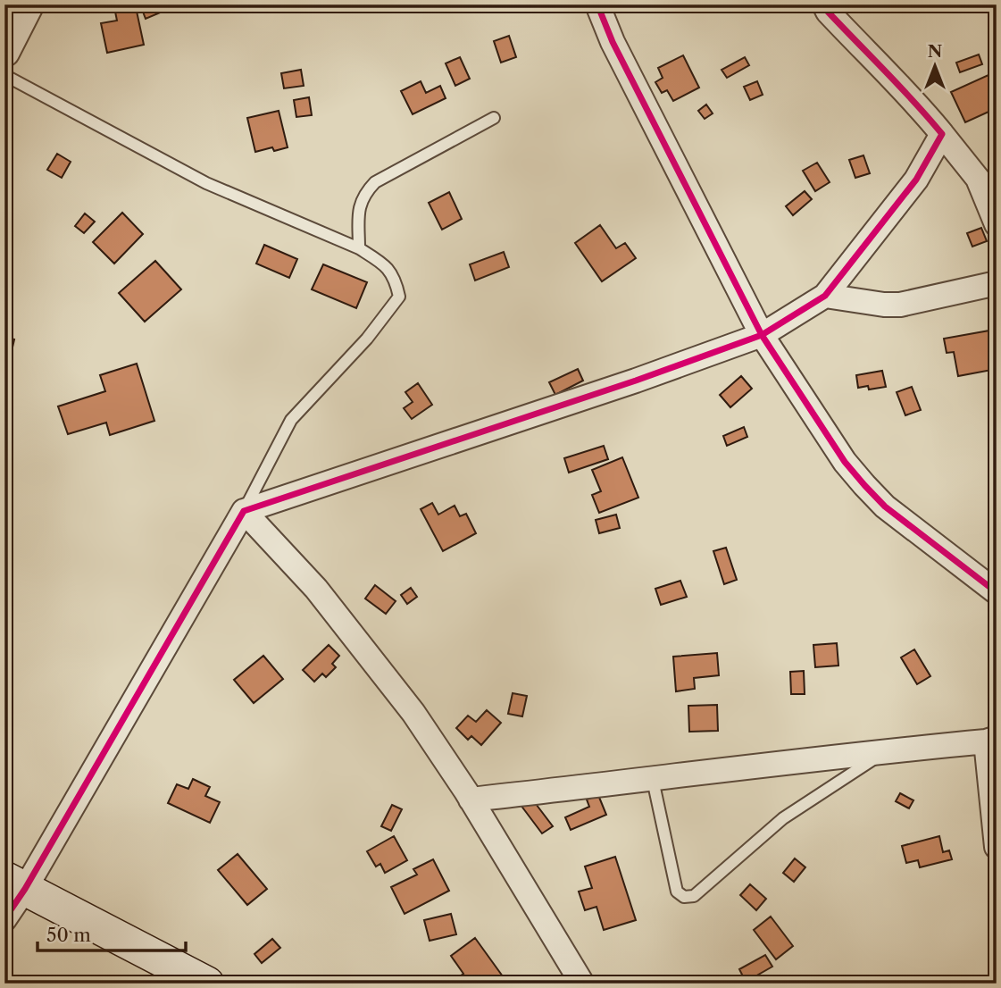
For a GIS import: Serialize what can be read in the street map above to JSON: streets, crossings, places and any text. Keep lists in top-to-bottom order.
{
  "scale_bar": "50 m",
  "north": "top"
}
